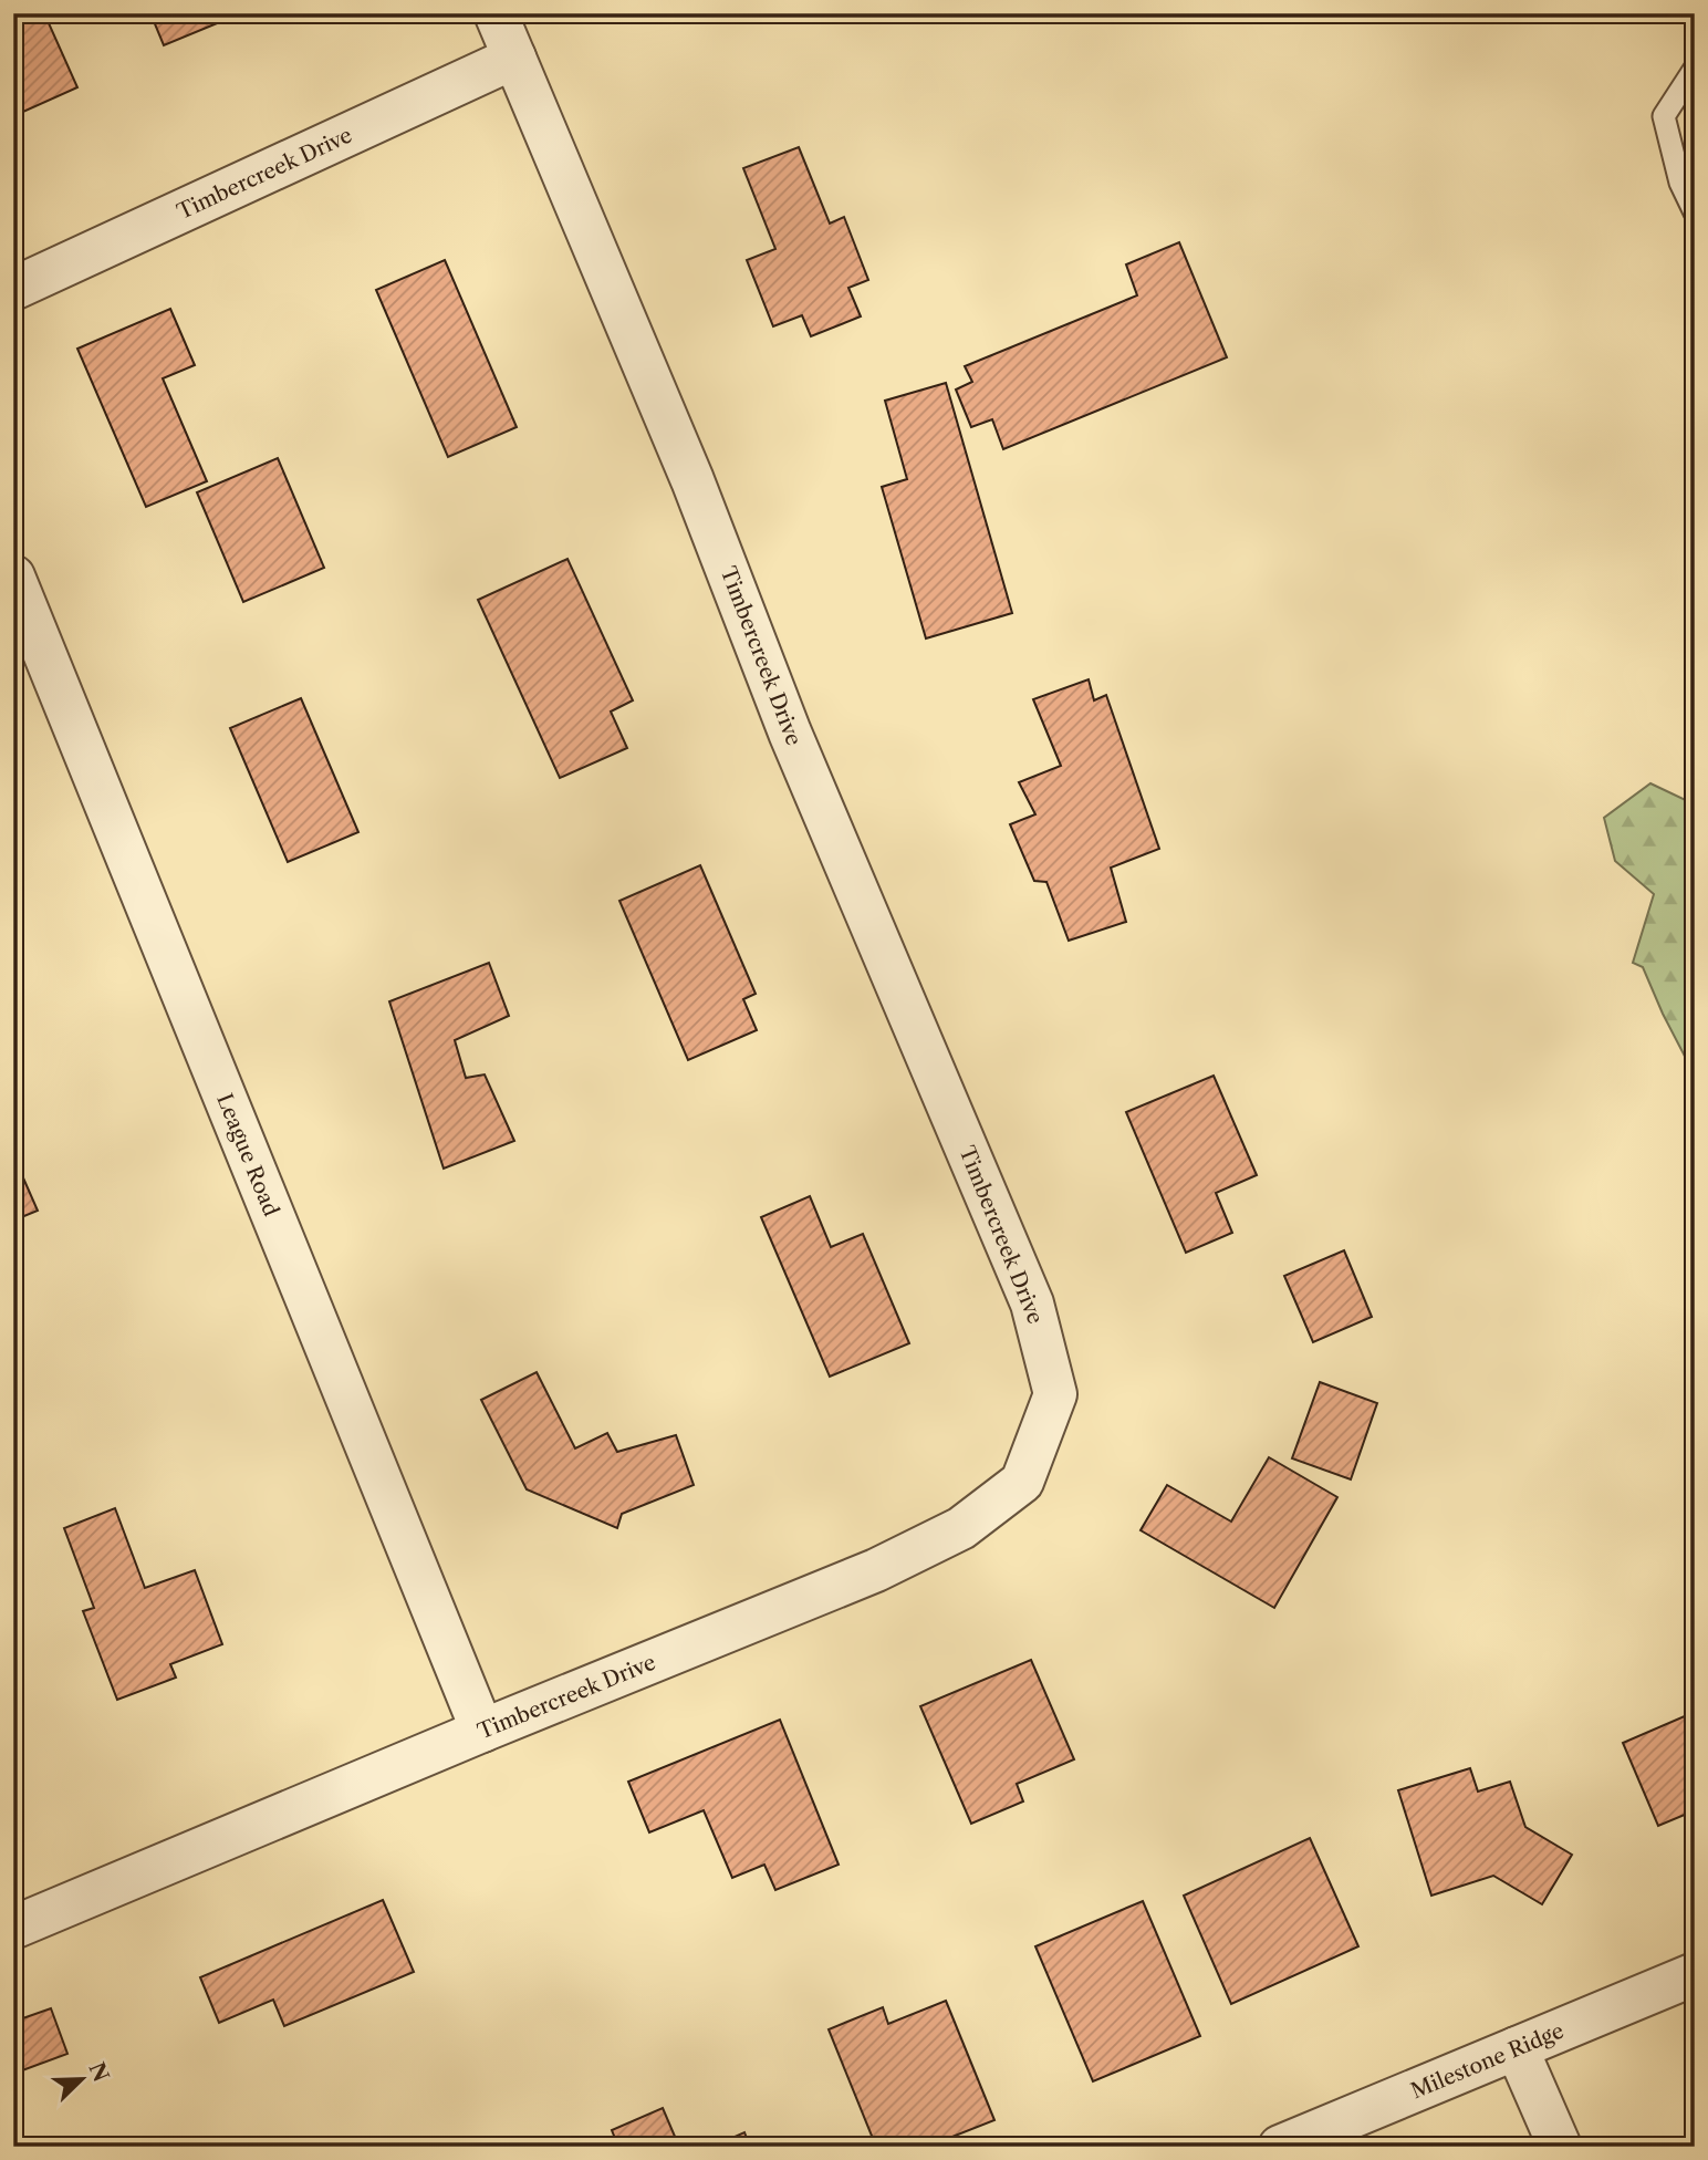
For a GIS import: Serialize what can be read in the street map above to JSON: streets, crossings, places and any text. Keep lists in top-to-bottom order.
{
  "streets": {
    "street": ["Timbercreek Drive", "League Road", "Milestone Ridge"]
  },
  "crossings": [
    ["Timbercreek Drive", "League Road"]
  ],
  "north": "top right"
}
